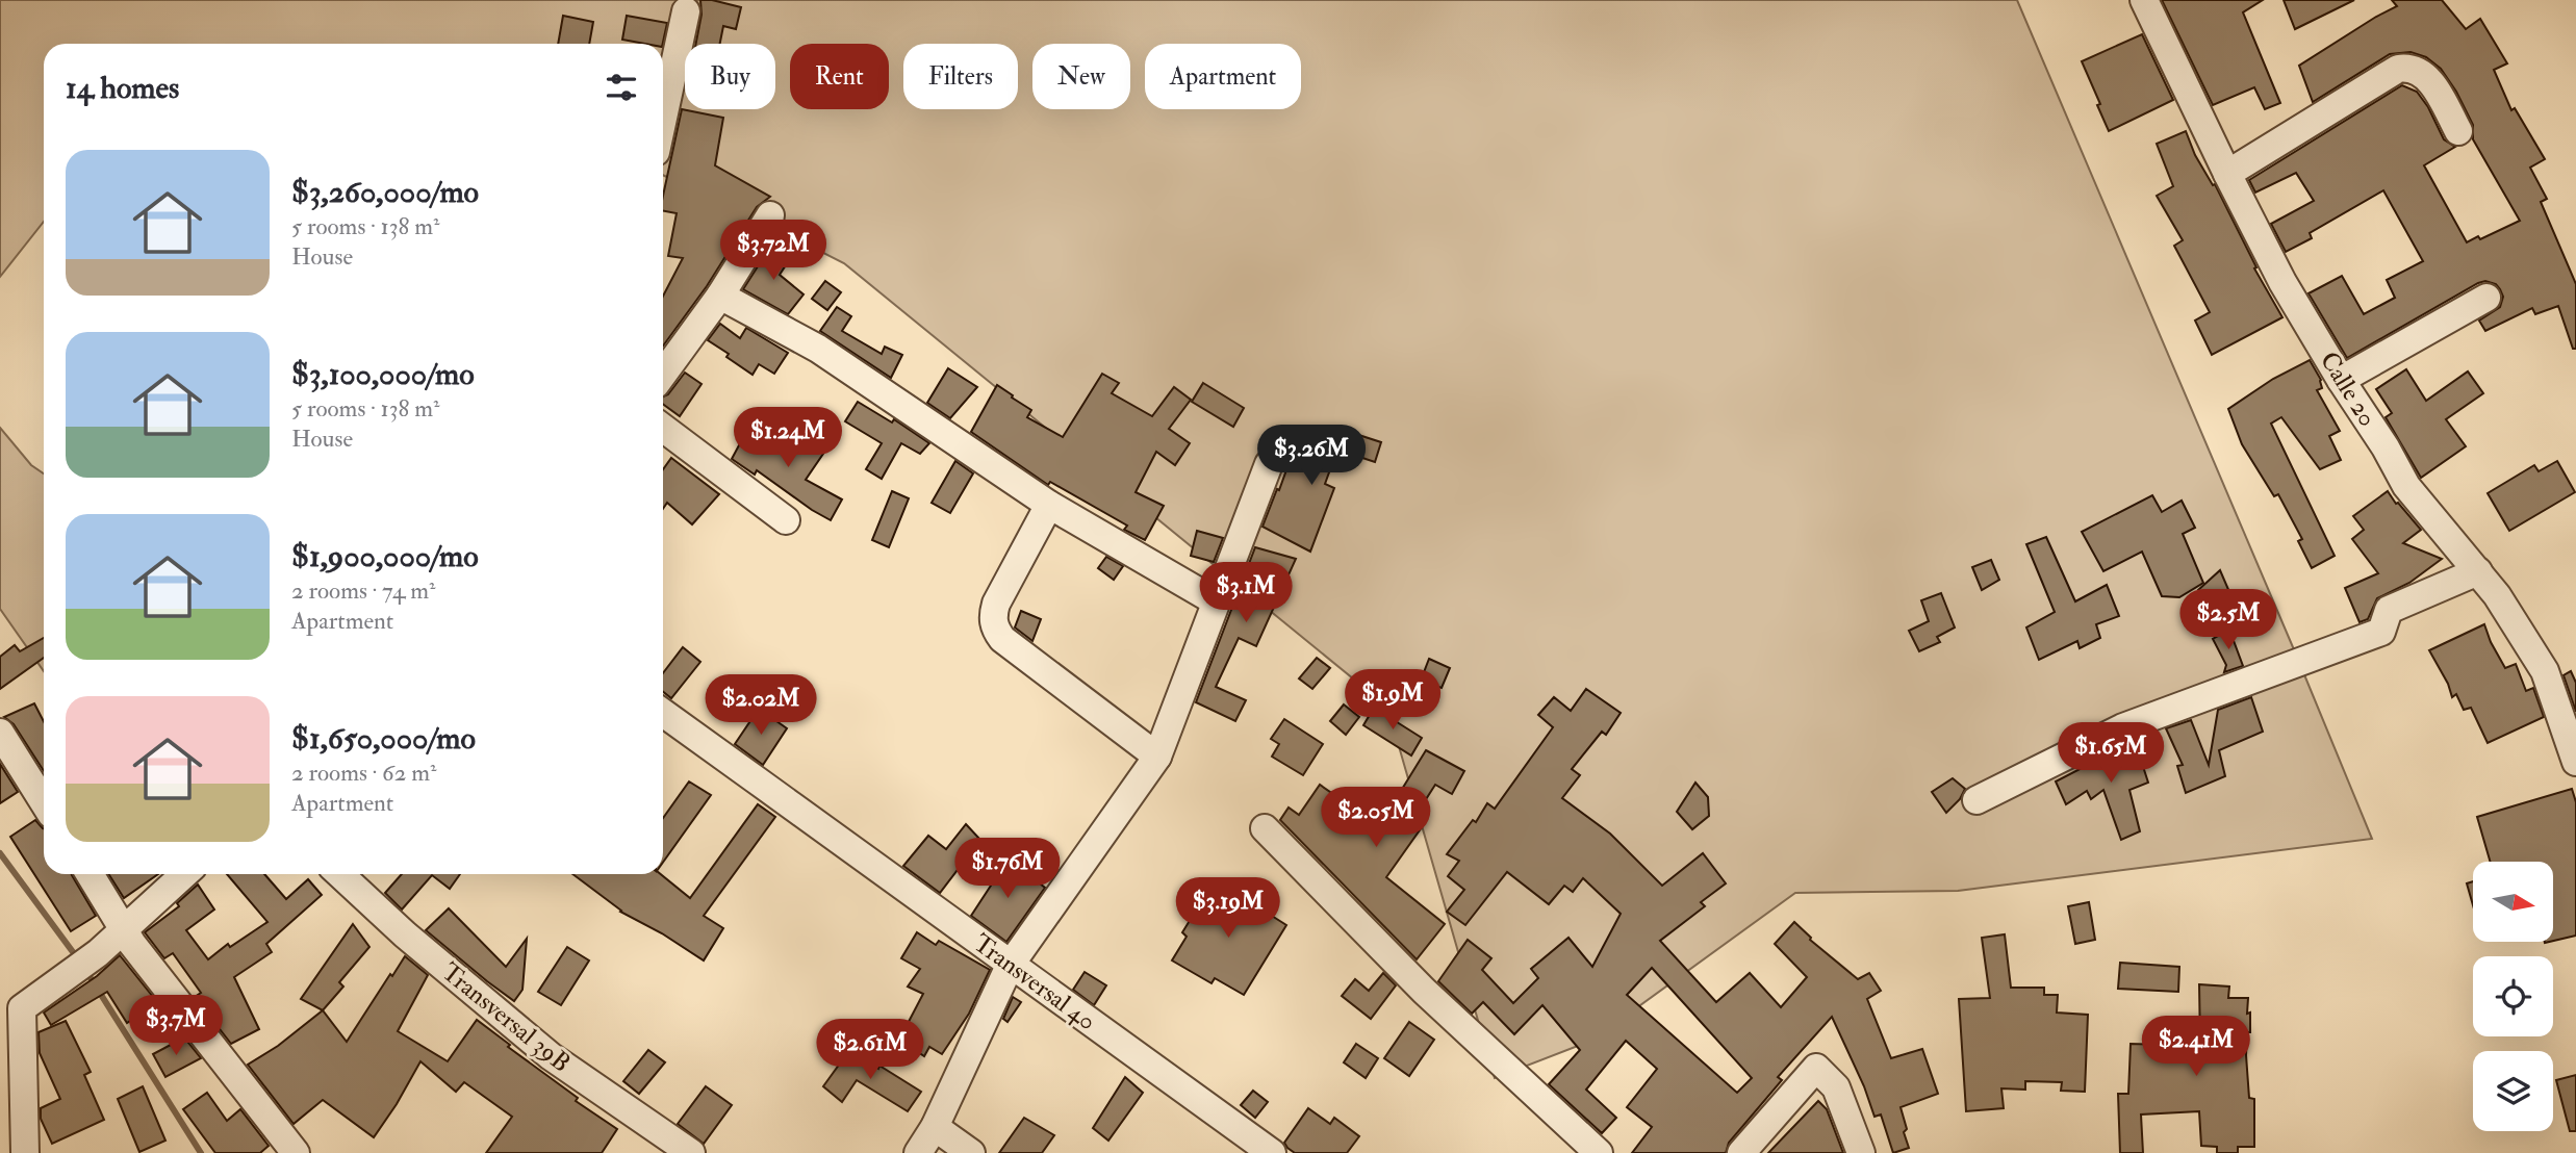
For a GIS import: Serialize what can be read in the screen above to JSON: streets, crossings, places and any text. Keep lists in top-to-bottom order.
{
  "streets": {
    "street": ["Calle 20", "Transversal 40", "Transversal 39B"]
  },
  "north": "right",
  "page": {
    "chip": [
      "Buy",
      "Rent",
      "Filters",
      "New",
      "Apartment"
    ],
    "heading": "14 homes",
    "list": [
      {
        "name": "$3,260,000/mo",
        "note": "5 rooms · 138 m² · House"
      },
      {
        "name": "$3,100,000/mo",
        "note": "5 rooms · 138 m² · House"
      },
      {
        "name": "$1,900,000/mo",
        "note": "2 rooms · 74 m² · Apartment"
      },
      {
        "name": "$1,650,000/mo",
        "note": "2 rooms · 62 m² · Apartment"
      }
    ],
    "price": [
      "$3.72M",
      "$1.24M",
      "$3.26M",
      "$3.1M",
      "$2.5M",
      "$1.9M",
      "$2.02M",
      "$1.65M",
      "$2.05M",
      "$1.76M",
      "$3.19M",
      "$3.7M",
      "$2.41M",
      "$2.61M"
    ]
  }
}
